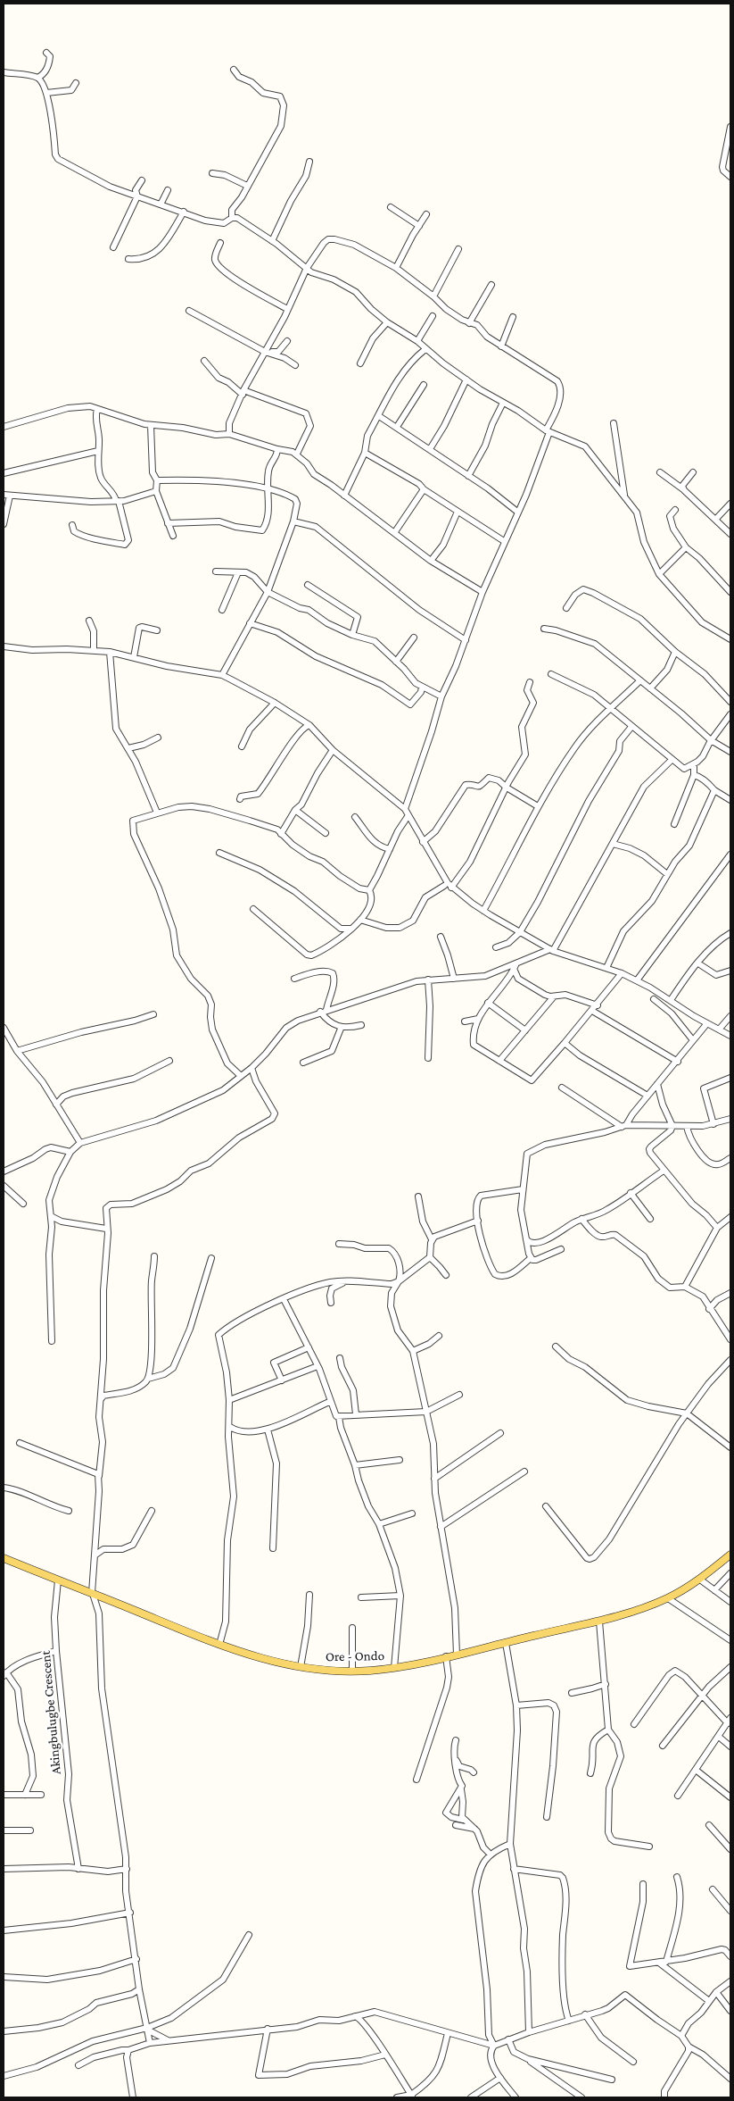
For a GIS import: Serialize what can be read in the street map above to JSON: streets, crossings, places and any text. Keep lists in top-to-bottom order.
{
  "streets": {
    "main road": ["Ore - Ondo"],
    "street": ["Akingbulugbe Crescent"]
  },
  "crossings": [
    ["Ore - Ondo", "Akingbulugbe Crescent"]
  ]
}
